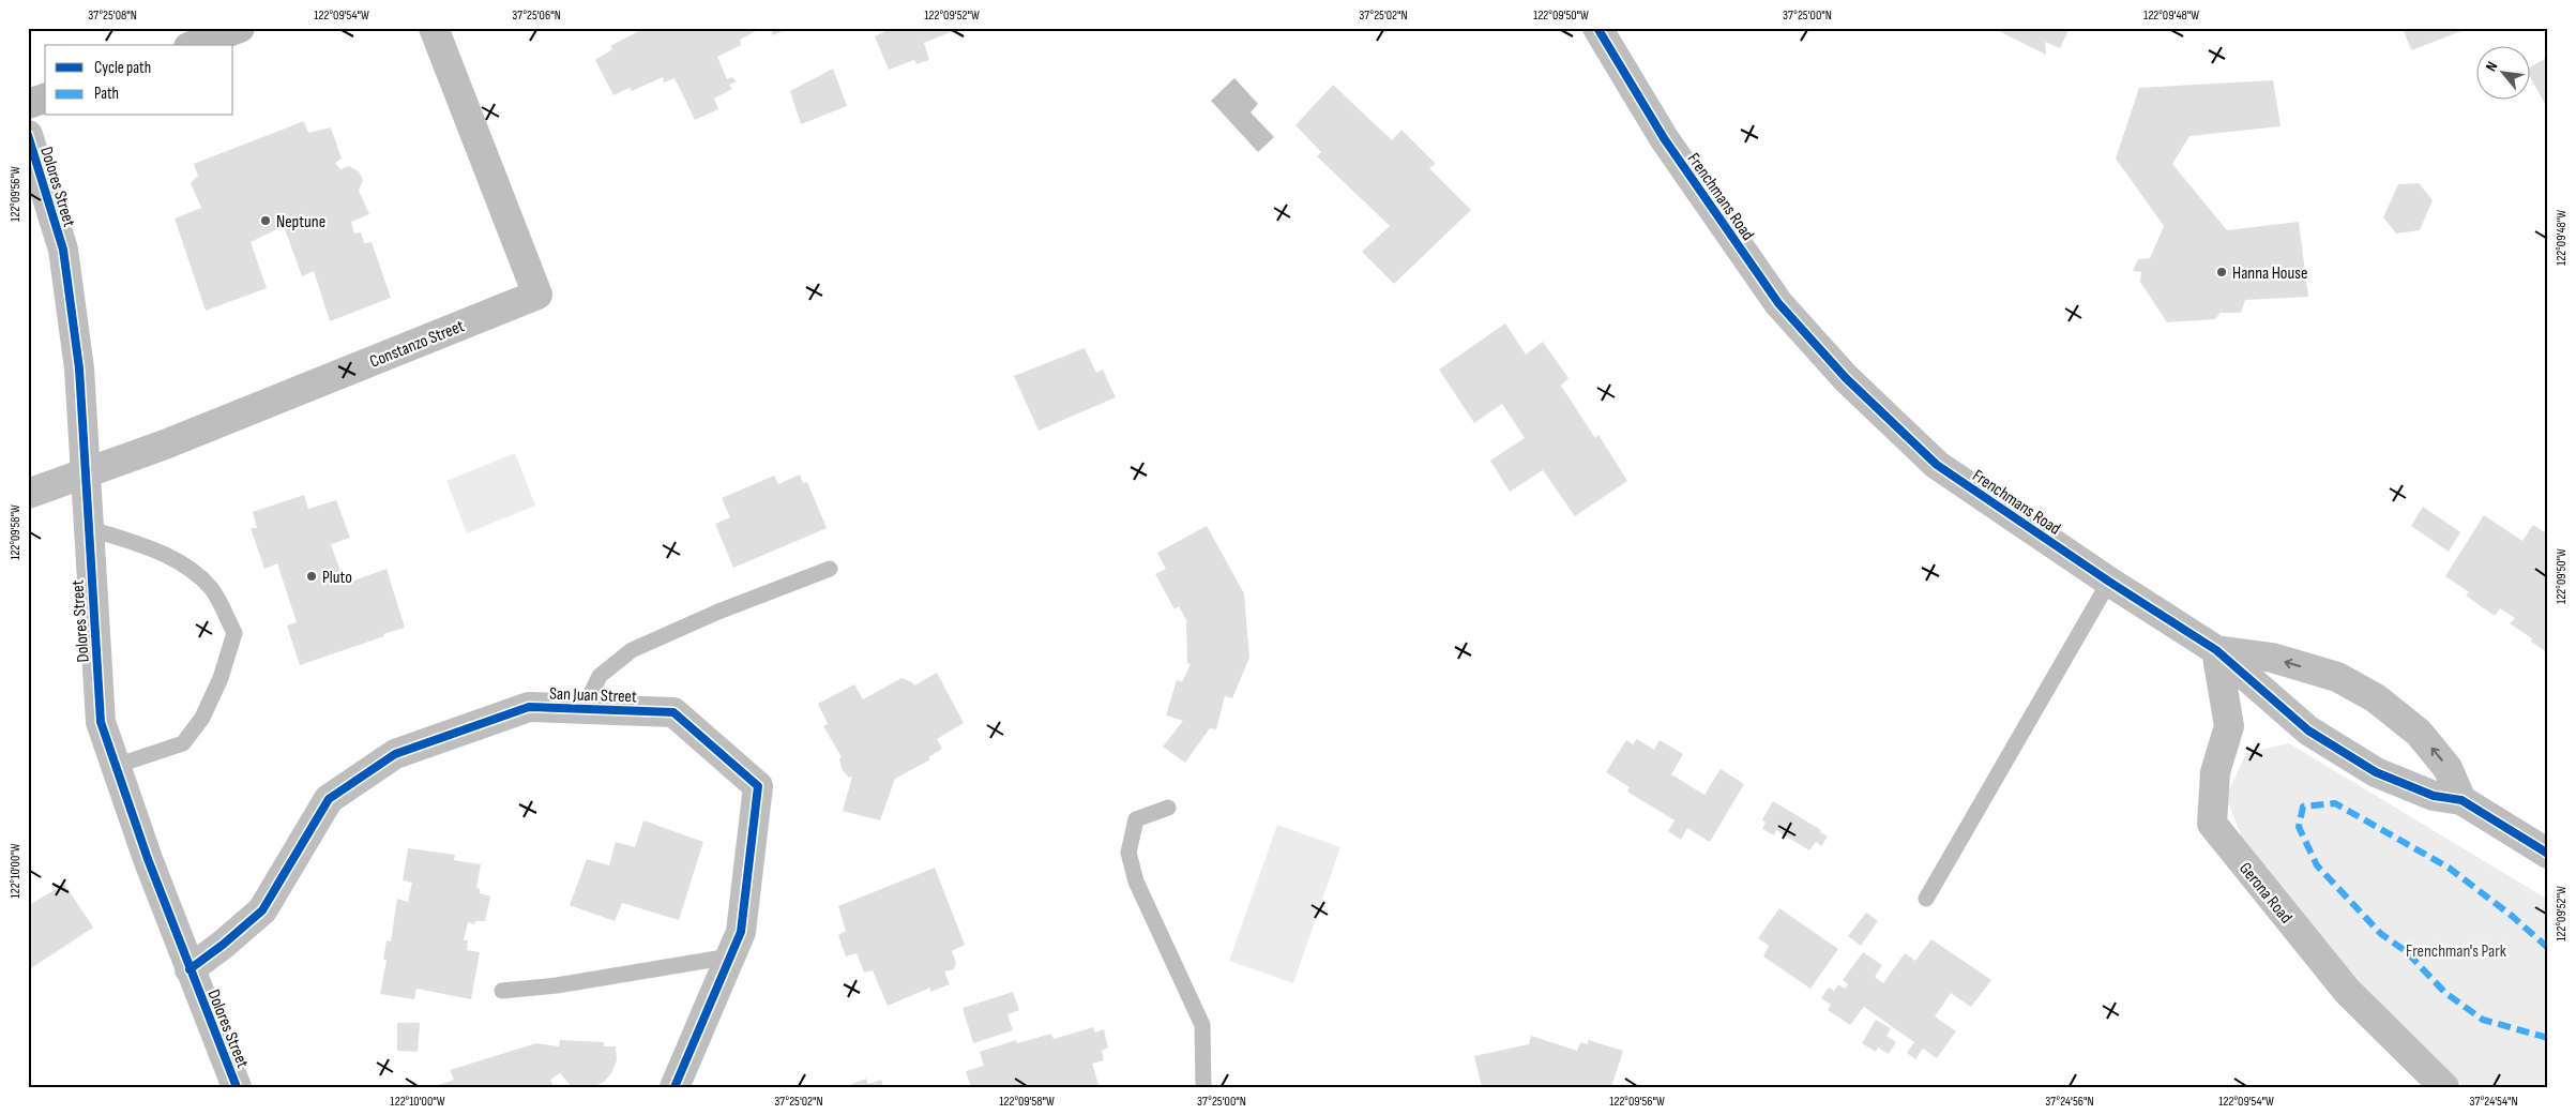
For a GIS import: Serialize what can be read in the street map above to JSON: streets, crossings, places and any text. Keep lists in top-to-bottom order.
{
  "streets": {
    "street": [
      "Dolores Street",
      "Frenchmans Road",
      "Constanzo Street",
      "San Juan Street",
      "Gerona Road"
    ]
  },
  "crossings": [
    ["Dolores Street", "Constanzo Street"],
    ["Dolores Street", "San Juan Street"],
    ["Frenchmans Road", "Gerona Road"]
  ],
  "parks": ["Frenchman's Park"],
  "places": ["Neptune", "Hanna House", "Pluto"],
  "legend": ["Cycle path", "Path"],
  "north": "top left",
  "coordinates": [
    "37°25'08\"N",
    "122°09'54\"W",
    "37°25'06\"N",
    "122°09'52\"W",
    "37°25'02\"N",
    "122°09'50\"W",
    "37°25'00\"N",
    "122°09'48\"W",
    "122°09'56\"W",
    "122°09'58\"W",
    "122°10'00\"W",
    "37°24'56\"N",
    "37°24'54\"N"
  ]
}
